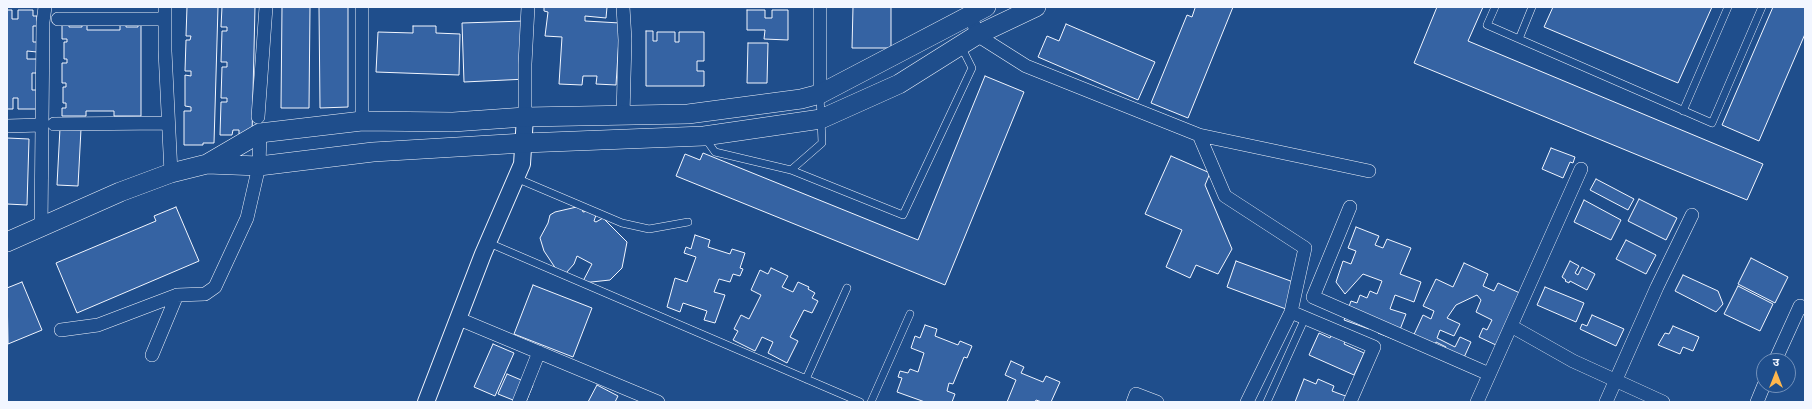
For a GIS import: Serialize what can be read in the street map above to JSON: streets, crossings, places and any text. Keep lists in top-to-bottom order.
{
  "north": "top"
}
